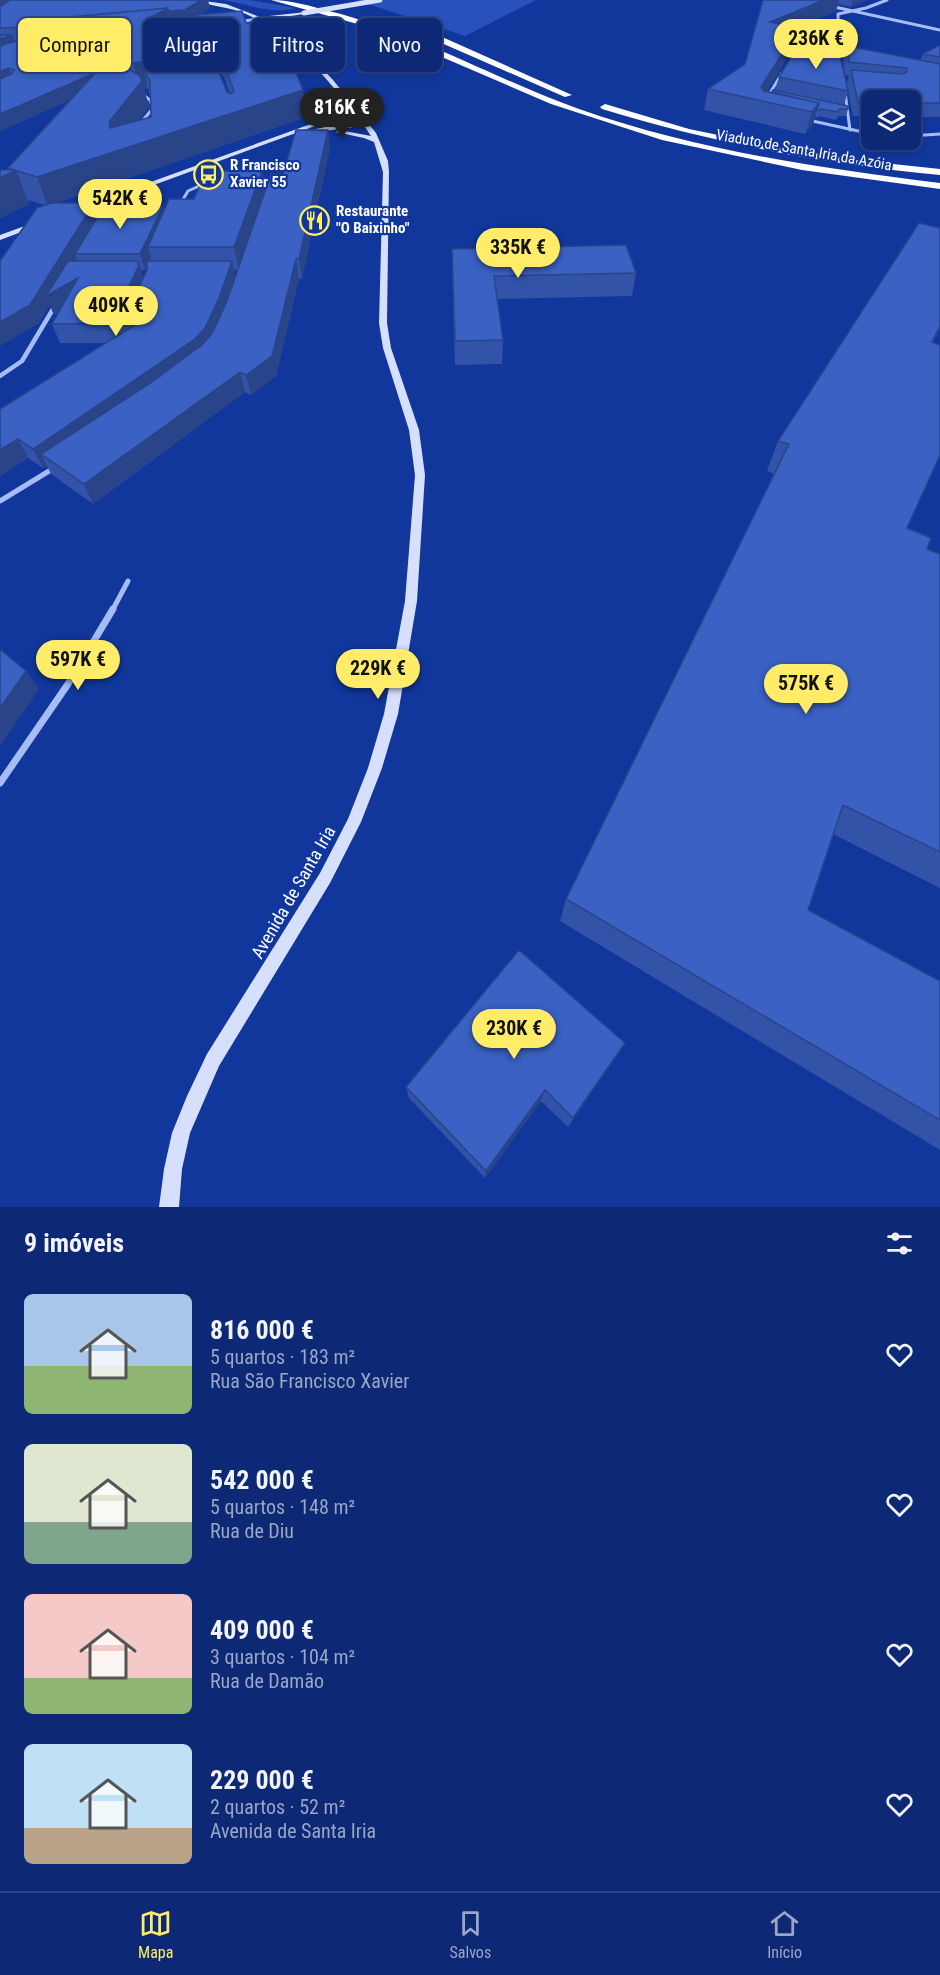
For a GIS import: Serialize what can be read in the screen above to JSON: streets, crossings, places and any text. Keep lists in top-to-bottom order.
{
  "streets": {
    "highway": ["Viaduto de Santa Iria da Azóia"],
    "main road": ["Avenida de Santa Iria"]
  },
  "places": {
    "bus stop": ["R Francisco Xavier 55"],
    "restaurant": ["Restaurante \"O Baixinho\""]
  },
  "page": {
    "chip": [
      "Comprar",
      "Alugar",
      "Filtros",
      "Novo"
    ],
    "price": [
      "236K €",
      "816K €",
      "542K €",
      "335K €",
      "409K €",
      "597K €",
      "229K €",
      "575K €",
      "230K €"
    ],
    "heading": "9 imóveis",
    "list": [
      {
        "name": "816 000 €",
        "note": "5 quartos · 183 m² · Rua São Francisco Xavier"
      },
      {
        "name": "542 000 €",
        "note": "5 quartos · 148 m² · Rua de Diu"
      },
      {
        "name": "409 000 €",
        "note": "3 quartos · 104 m² · Rua de Damão"
      },
      {
        "name": "229 000 €",
        "note": "2 quartos · 52 m² · Avenida de Santa Iria"
      }
    ],
    "tabs": ["Mapa", "Salvos", "Início"]
  }
}
